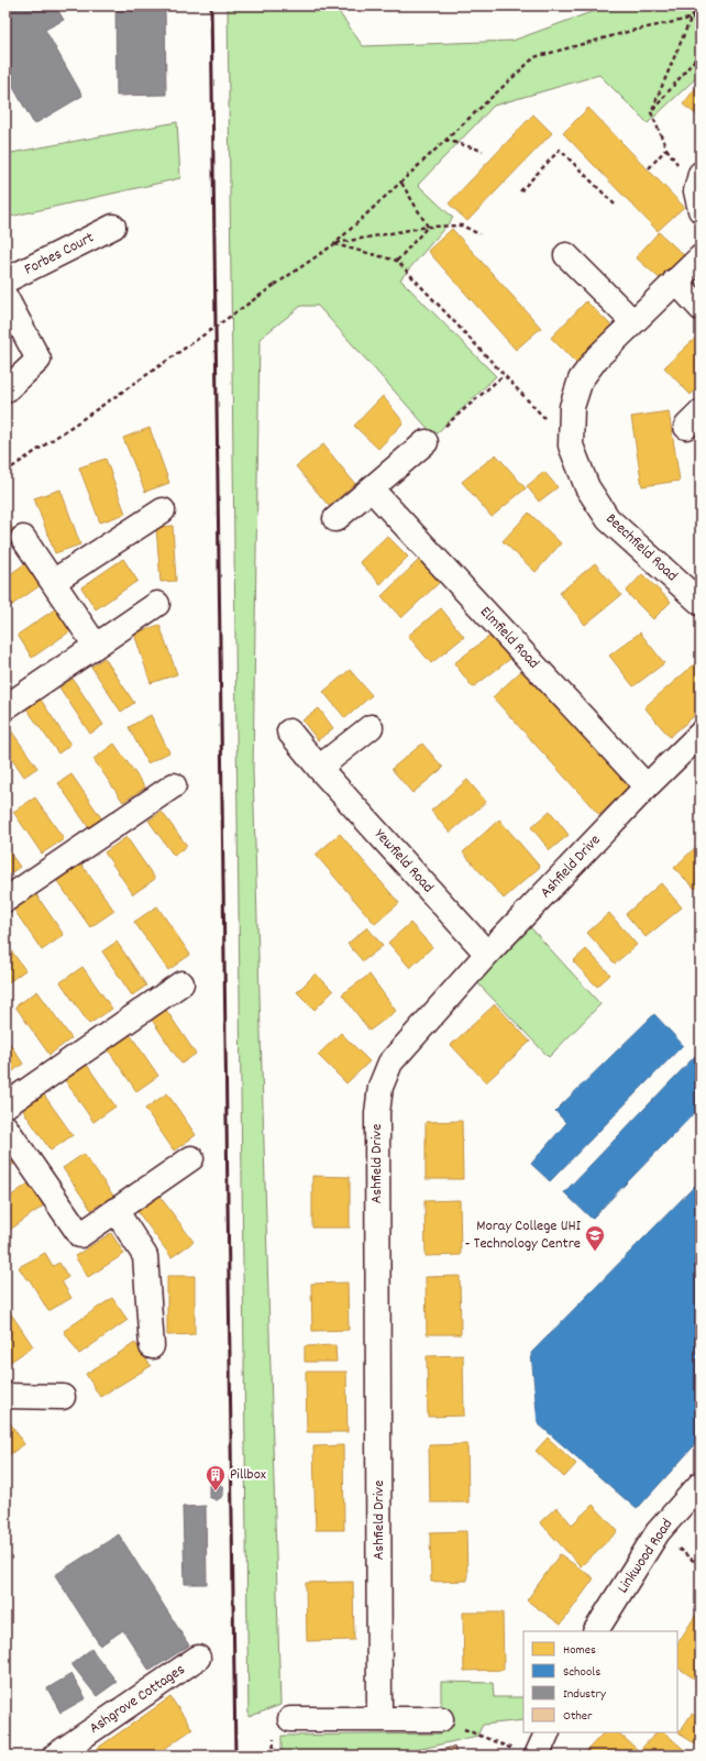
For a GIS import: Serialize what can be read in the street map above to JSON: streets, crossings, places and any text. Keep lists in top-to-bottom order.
{
  "streets": {
    "street": [
      "Forbes Court",
      "Beechfield Road",
      "Elmfield Road",
      "Yewfield Road",
      "Ashfield Drive",
      "Linkwood Road",
      "Ashgrove Cottages"
    ]
  },
  "crossings": [
    ["Elmfield Road", "Ashfield Drive"],
    ["Yewfield Road", "Ashfield Drive"]
  ],
  "places": {
    "school or university": ["Moray College UHI - Technology Centre"],
    "building": ["Pillbox"]
  },
  "legend": [
    "Homes",
    "Schools",
    "Industry",
    "Other"
  ]
}
